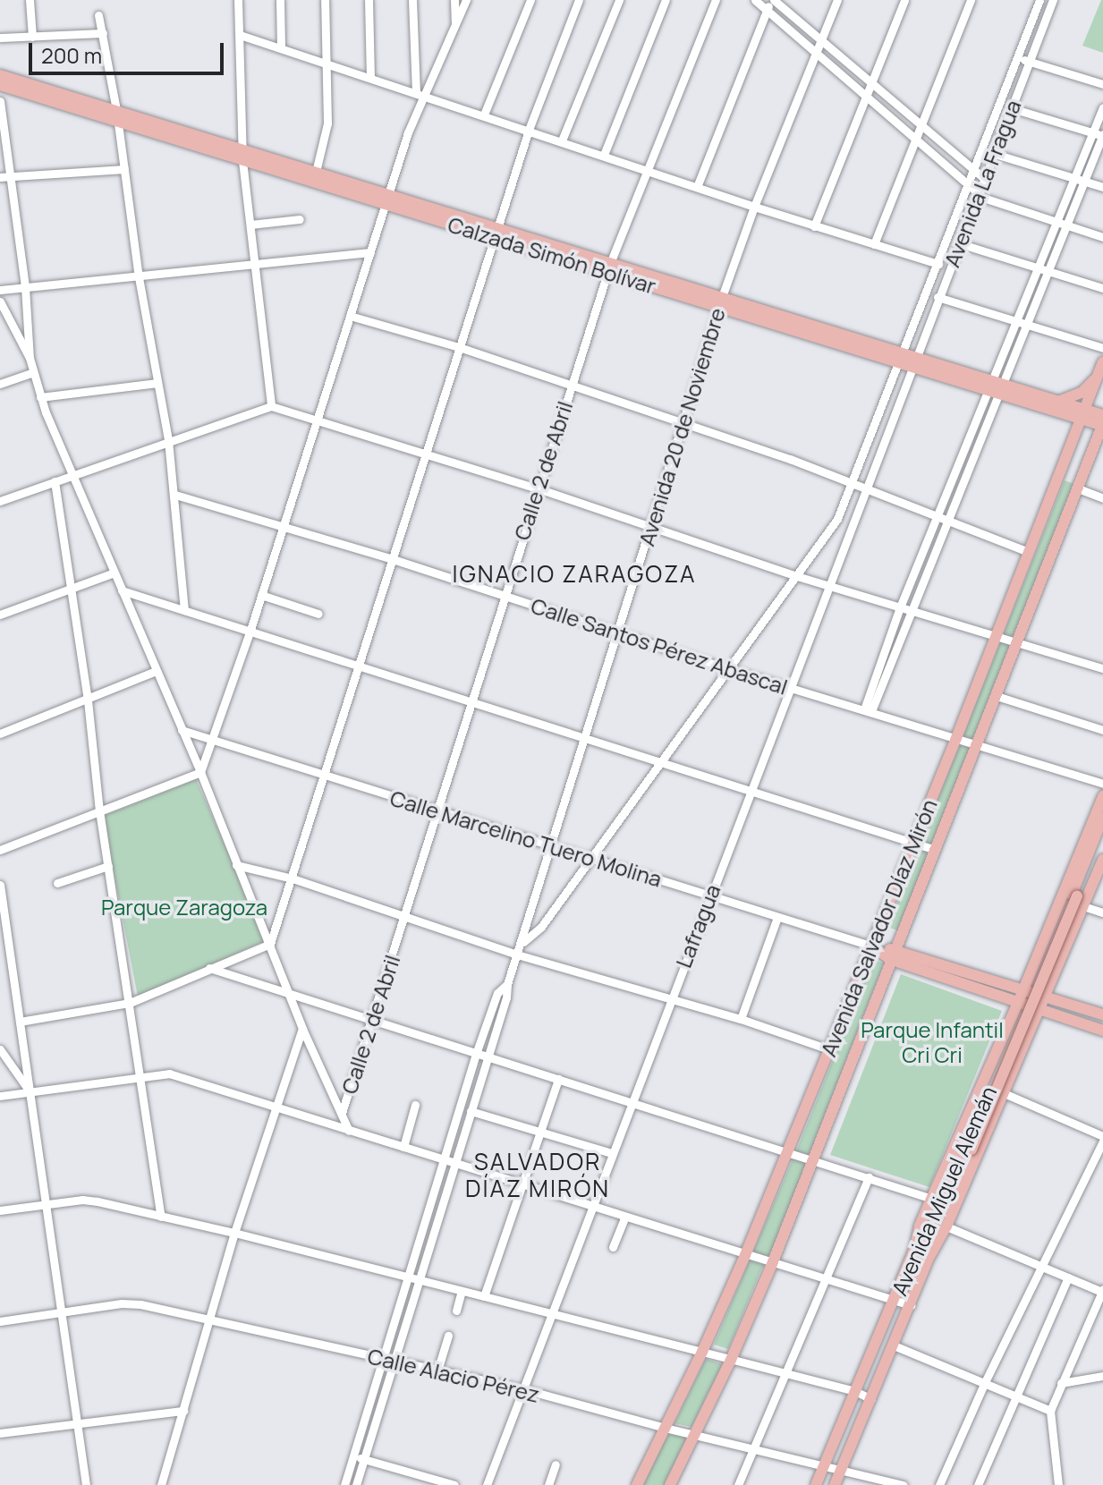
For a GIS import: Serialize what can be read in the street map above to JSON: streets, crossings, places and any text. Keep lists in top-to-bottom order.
{
  "streets": {
    "main road": [
      "Calzada Simón Bolívar",
      "Calle Marcelino Tuero Molina",
      "Avenida Salvador Díaz Mirón",
      "Avenida Miguel Alemán"
    ],
    "street": [
      "Avenida La Fragua",
      "Avenida 20 de Noviembre",
      "Calle 2 de Abril",
      "Calle Santos Pérez Abascal",
      "Lafragua",
      "Calle Alacio Pérez"
    ]
  },
  "crossings": [
    ["Avenida La Fragua", "Calzada Simón Bolívar"],
    ["Avenida La Fragua", "Lafragua"],
    ["Calzada Simón Bolívar", "Avenida 20 de Noviembre"],
    ["Calzada Simón Bolívar", "Calle 2 de Abril"],
    ["Calzada Simón Bolívar", "Lafragua"],
    ["Calzada Simón Bolívar", "Avenida Salvador Díaz Mirón"],
    ["Avenida 20 de Noviembre", "Calle Santos Pérez Abascal"],
    ["Avenida 20 de Noviembre", "Calle Marcelino Tuero Molina"],
    ["Avenida 20 de Noviembre", "Calle Alacio Pérez"],
    ["Calle 2 de Abril", "Calle Santos Pérez Abascal"],
    ["Calle 2 de Abril", "Calle Marcelino Tuero Molina"],
    ["Calle Santos Pérez Abascal", "Lafragua"],
    ["Calle Santos Pérez Abascal", "Avenida Salvador Díaz Mirón"],
    ["Calle Marcelino Tuero Molina", "Lafragua"],
    ["Calle Marcelino Tuero Molina", "Avenida Salvador Díaz Mirón"],
    ["Lafragua", "Calle Alacio Pérez"],
    ["Avenida Salvador Díaz Mirón", "Calle Alacio Pérez"],
    ["Avenida Miguel Alemán", "Calle Alacio Pérez"]
  ],
  "districts": ["IGNACIO ZARAGOZA", "SALVADOR DÍAZ MIRÓN"],
  "parks": ["Parque Zaragoza", "Parque Infantil Cri Cri"],
  "scale_bar": "200 m"
}
